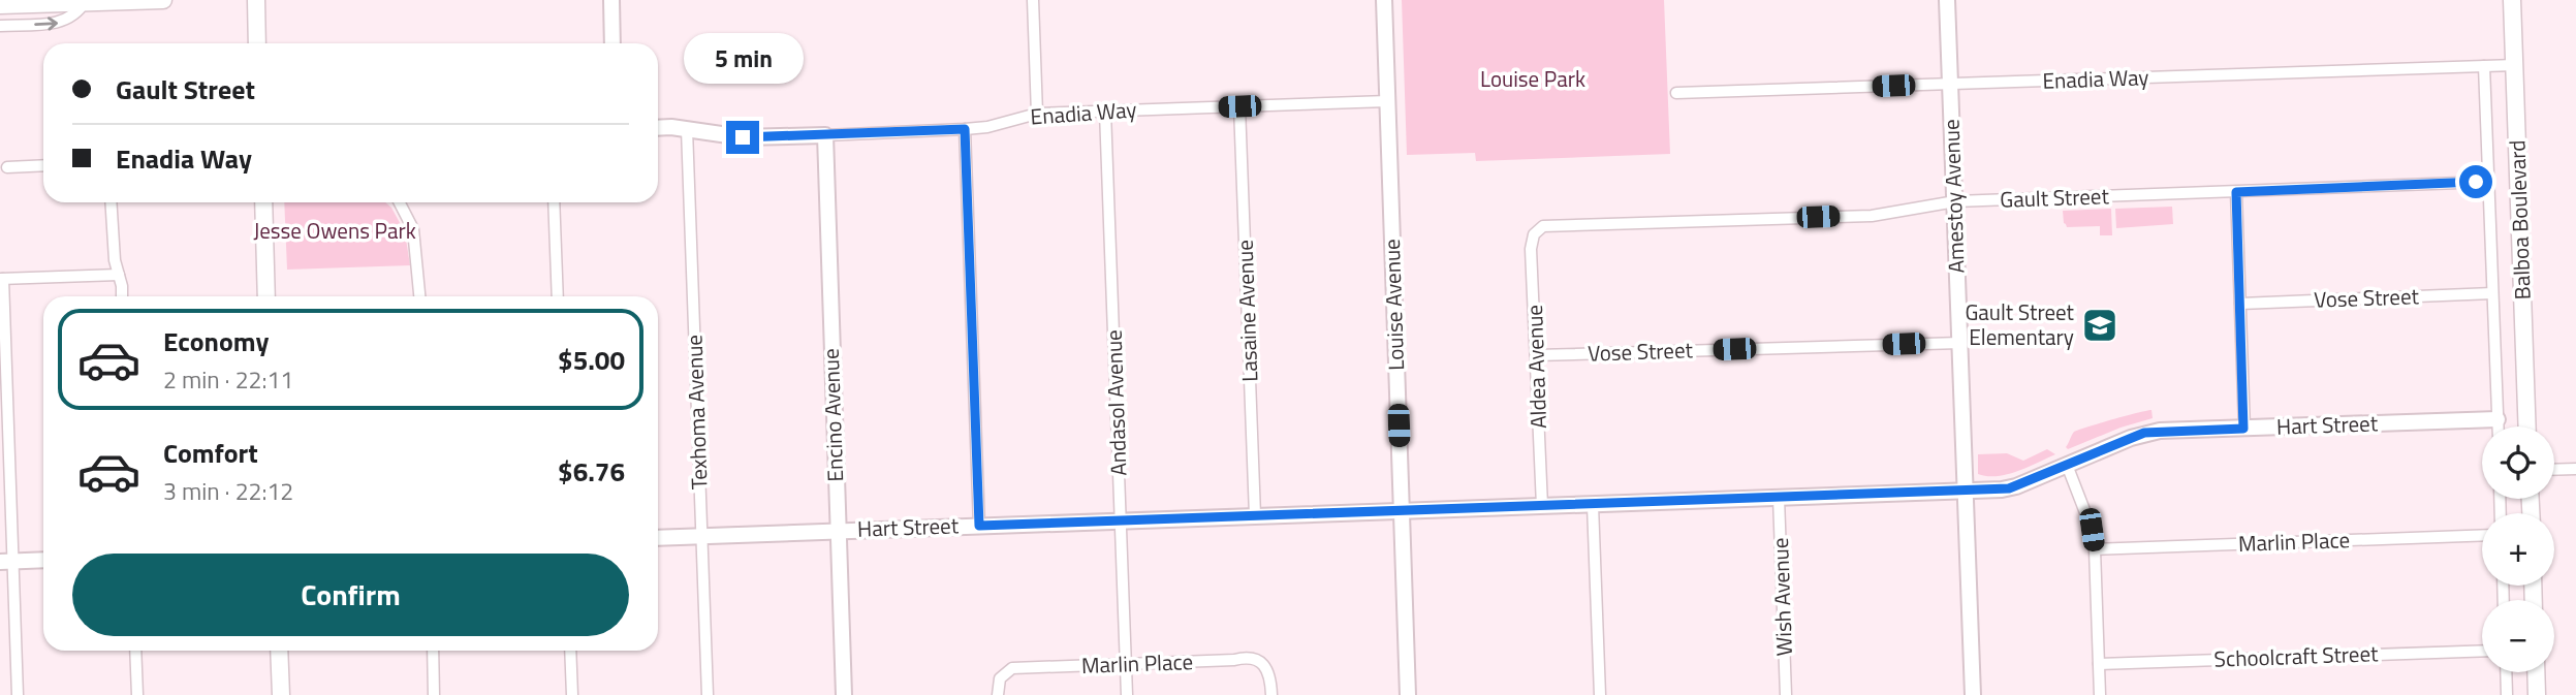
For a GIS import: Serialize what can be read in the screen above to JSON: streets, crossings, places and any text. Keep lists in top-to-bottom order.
{
  "streets": {
    "main road": ["Balboa Boulevard"],
    "street": [
      "Enadia Way",
      "Amestoy Avenue",
      "Gault Street",
      "Vose Street",
      "Louise Avenue",
      "Lasaine Avenue",
      "Aldea Avenue",
      "Andasol Avenue",
      "Texhoma Avenue",
      "Encino Avenue",
      "Hart Street",
      "Marlin Place",
      "Wish Avenue",
      "Schoolcraft Street"
    ]
  },
  "crossings": [
    ["Enadia Way", "Amestoy Avenue"],
    ["Enadia Way", "Balboa Boulevard"],
    ["Enadia Way", "Louise Avenue"],
    ["Enadia Way", "Lasaine Avenue"],
    ["Enadia Way", "Andasol Avenue"],
    ["Enadia Way", "Texhoma Avenue"],
    ["Enadia Way", "Encino Avenue"],
    ["Amestoy Avenue", "Gault Street"],
    ["Amestoy Avenue", "Vose Street"],
    ["Amestoy Avenue", "Hart Street"],
    ["Gault Street", "Balboa Boulevard"],
    ["Gault Street", "Aldea Avenue"],
    ["Balboa Boulevard", "Vose Street"],
    ["Balboa Boulevard", "Hart Street"],
    ["Vose Street", "Aldea Avenue"],
    ["Louise Avenue", "Hart Street"],
    ["Lasaine Avenue", "Hart Street"],
    ["Aldea Avenue", "Hart Street"],
    ["Andasol Avenue", "Hart Street"],
    ["Andasol Avenue", "Marlin Place"],
    ["Texhoma Avenue", "Hart Street"],
    ["Encino Avenue", "Hart Street"],
    ["Hart Street", "Wish Avenue"]
  ],
  "parks": ["Louise Park", "Jesse Owens Park"],
  "places": {
    "school or university": ["Gault Street Elementary"]
  },
  "page": {
    "bubble": "5 min",
    "banner": ["Gault Street", "Enadia Way"],
    "list": [
      {
        "name": "Economy",
        "note": "2 min · 22:11",
        "value": "$5.00"
      },
      {
        "name": "Comfort",
        "note": "3 min · 22:12",
        "value": "$6.76"
      }
    ],
    "map_buttons": ["+", "−"],
    "buttons": "Confirm"
  }
}
